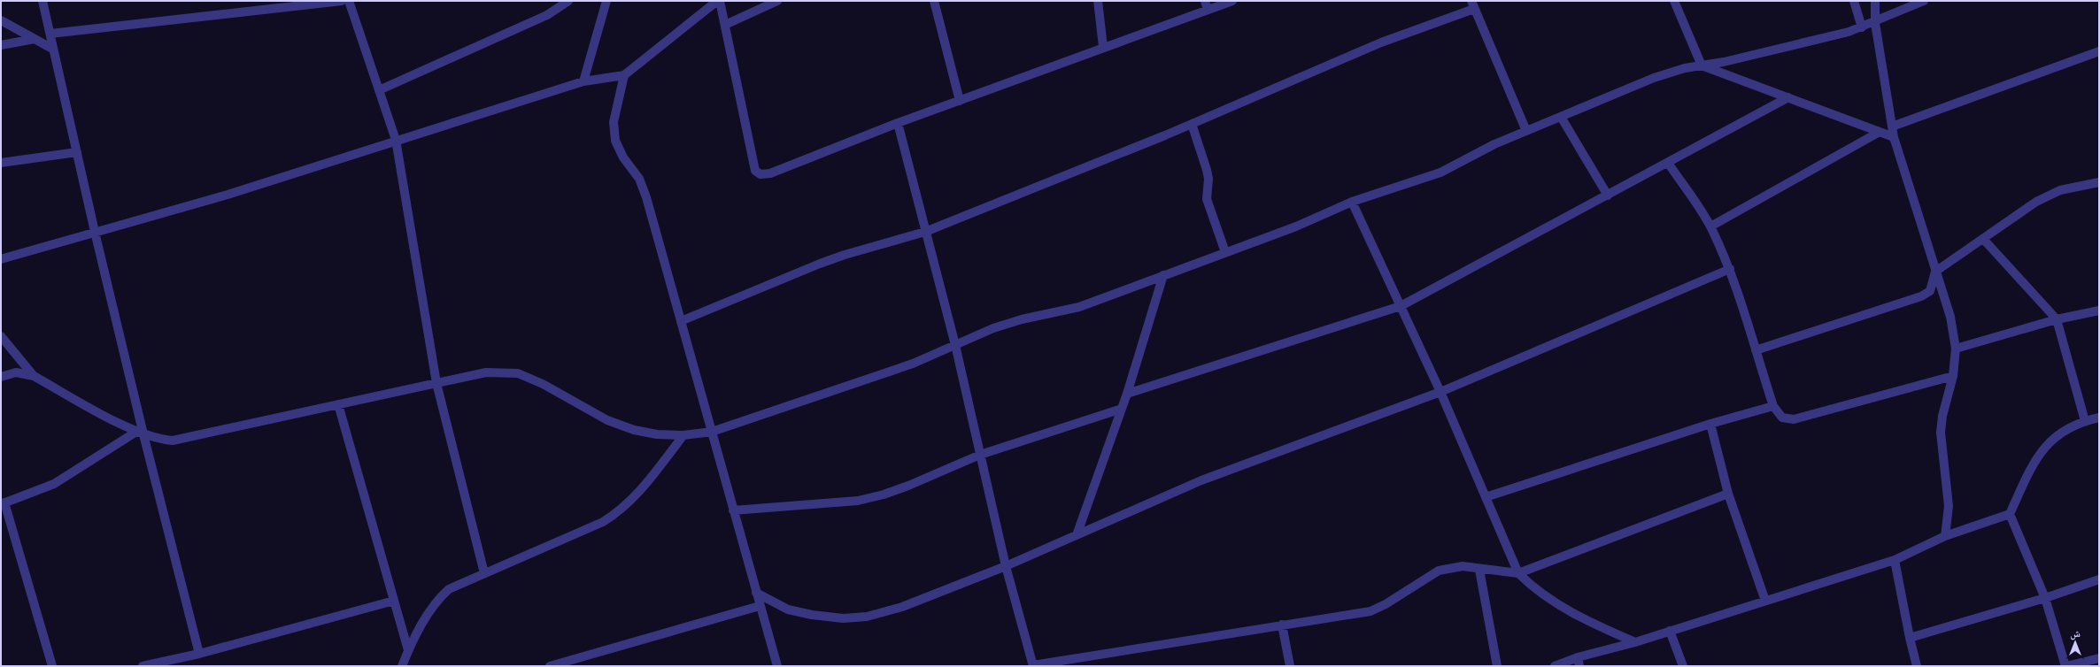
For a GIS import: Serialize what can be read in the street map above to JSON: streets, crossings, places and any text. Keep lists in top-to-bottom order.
{
  "north": "top"
}
